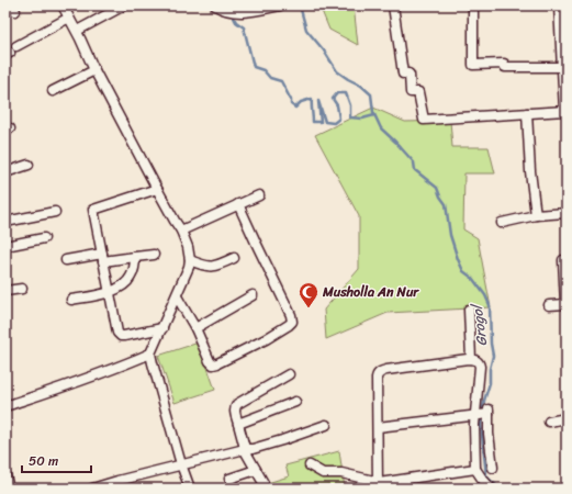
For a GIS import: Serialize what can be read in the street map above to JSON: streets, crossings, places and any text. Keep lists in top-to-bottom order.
{
  "water": ["Grogol"],
  "places": {
    "mosque": ["Musholla An Nur"]
  },
  "scale_bar": "50 m"
}
